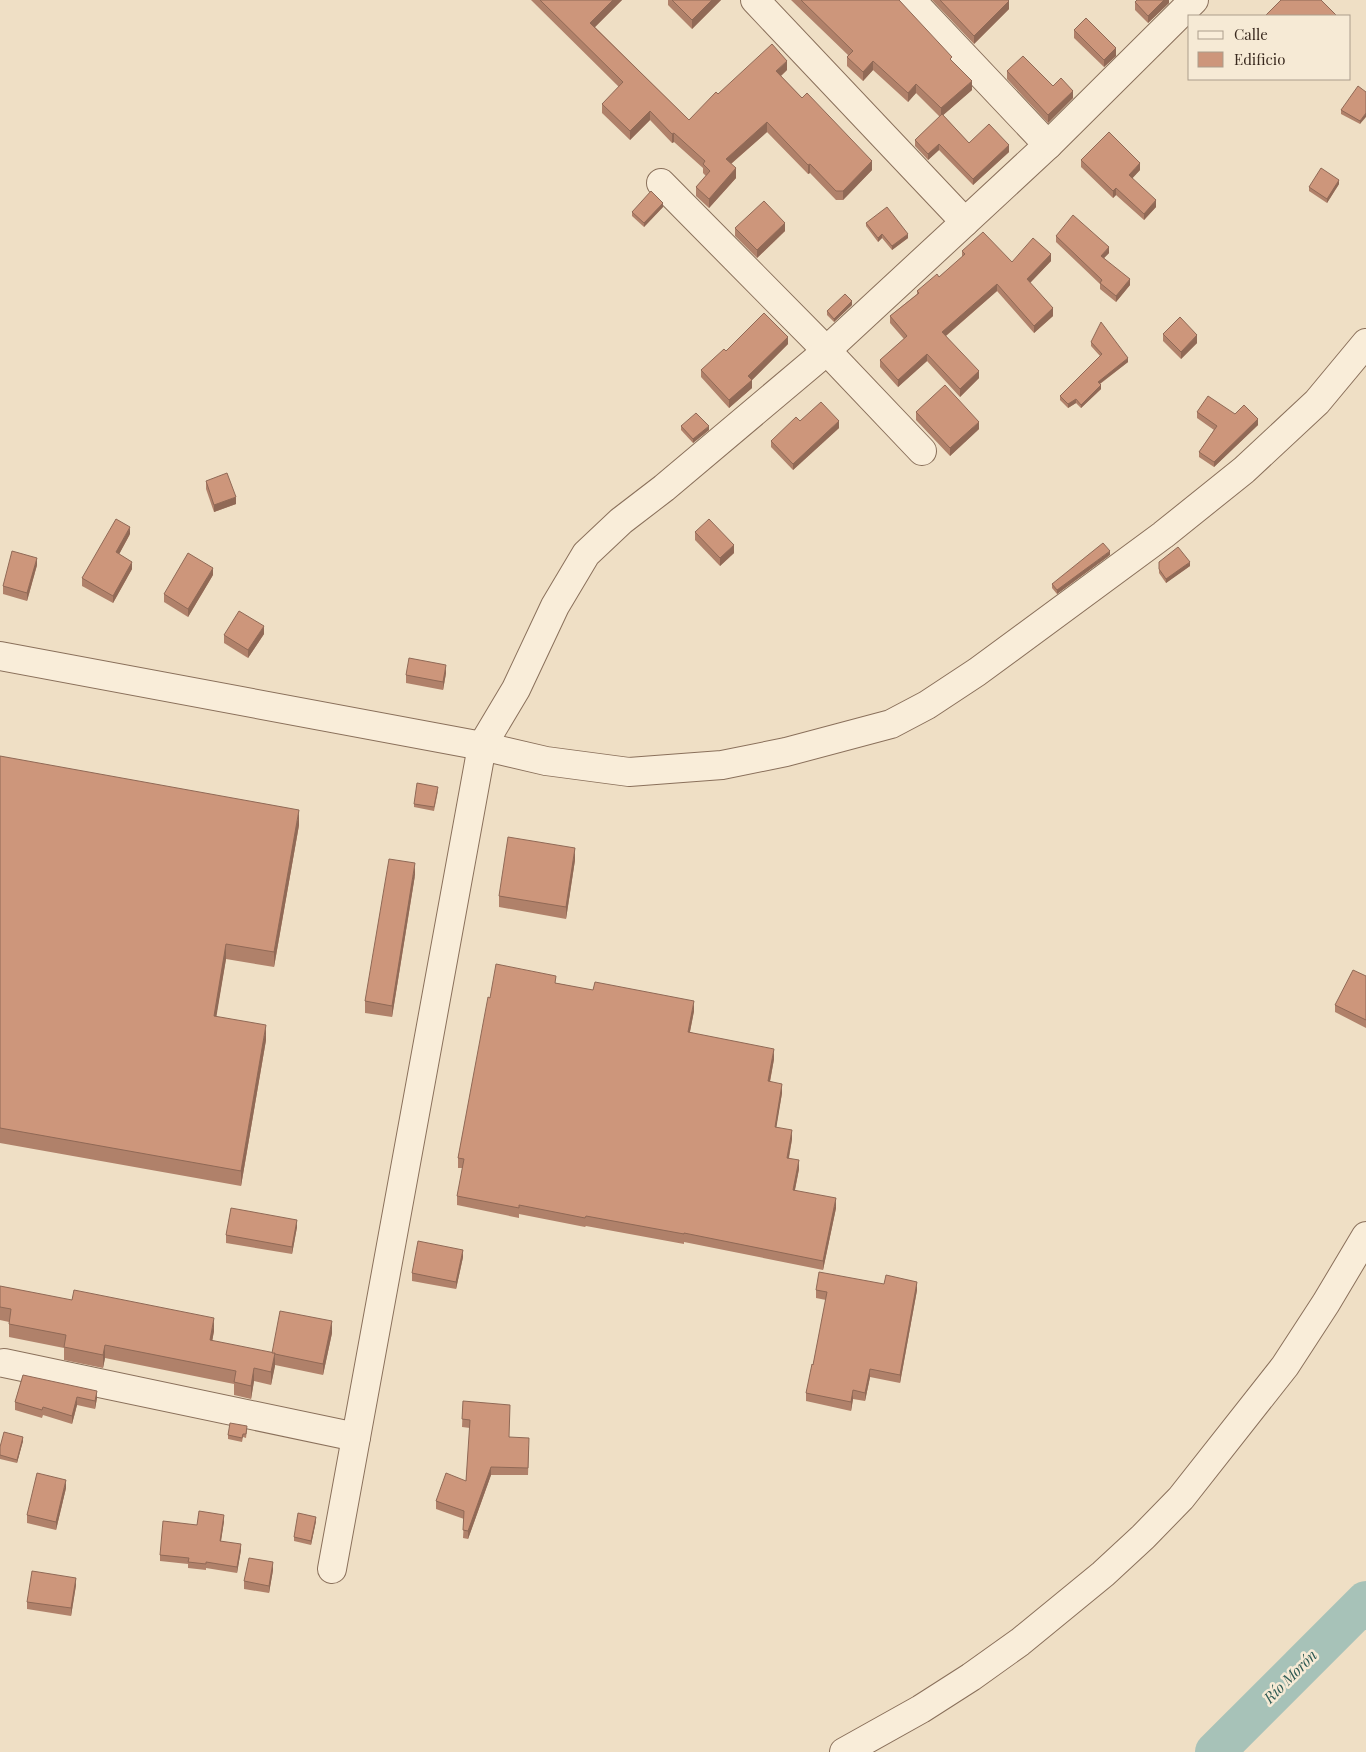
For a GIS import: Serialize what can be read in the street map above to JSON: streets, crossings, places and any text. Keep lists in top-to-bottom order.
{
  "water": ["Río Morón"],
  "legend": ["Calle", "Edificio"]
}
